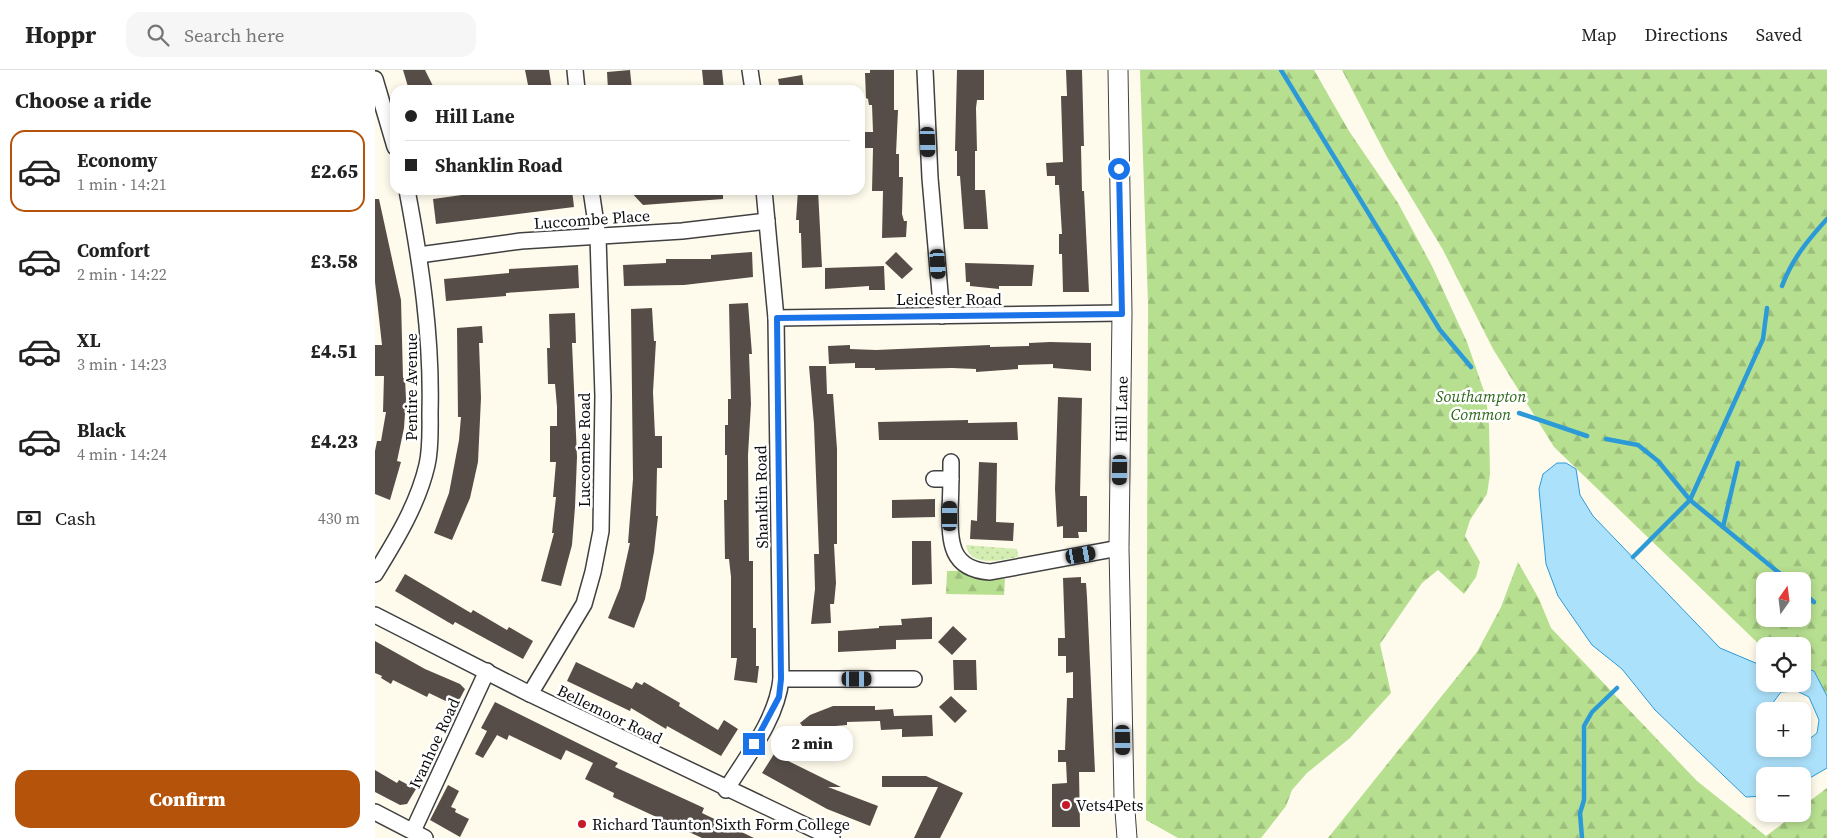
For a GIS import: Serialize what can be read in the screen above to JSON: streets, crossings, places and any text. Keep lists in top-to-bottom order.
{
  "streets": {
    "street": [
      "Luccombe Place",
      "Leicester Road",
      "Pentire Avenue",
      "Hill Lane",
      "Luccombe Road",
      "Shanklin Road",
      "Bellemoor Road",
      "Ivanhoe Road"
    ]
  },
  "crossings": [
    ["Luccombe Place", "Pentire Avenue"],
    ["Luccombe Place", "Luccombe Road"],
    ["Luccombe Place", "Shanklin Road"],
    ["Leicester Road", "Hill Lane"],
    ["Leicester Road", "Shanklin Road"],
    ["Luccombe Road", "Bellemoor Road"],
    ["Shanklin Road", "Bellemoor Road"],
    ["Bellemoor Road", "Ivanhoe Road"]
  ],
  "parks": ["Southampton Common"],
  "places": ["Vets4Pets", "Richard Taunton Sixth Form College"],
  "north": "top",
  "page": {
    "header": "Hoppr",
    "search": "Search here",
    "nav": ["Map", "Directions", "Saved"],
    "heading": "Choose a ride",
    "banner": ["Hill Lane", "Shanklin Road"],
    "list": [
      {
        "name": "Economy",
        "note": "1 min · 14:21",
        "value": "£2.65"
      },
      {
        "name": "Comfort",
        "note": "2 min · 14:22",
        "value": "£3.58"
      },
      {
        "name": "XL",
        "note": "3 min · 14:23",
        "value": "£4.51"
      },
      {
        "name": "Black",
        "note": "4 min · 14:24",
        "value": "£4.23"
      }
    ],
    "pay": ["Cash", "430 m"],
    "map_buttons": ["+", "−"],
    "bubble": "2 min",
    "buttons": "Confirm"
  }
}
